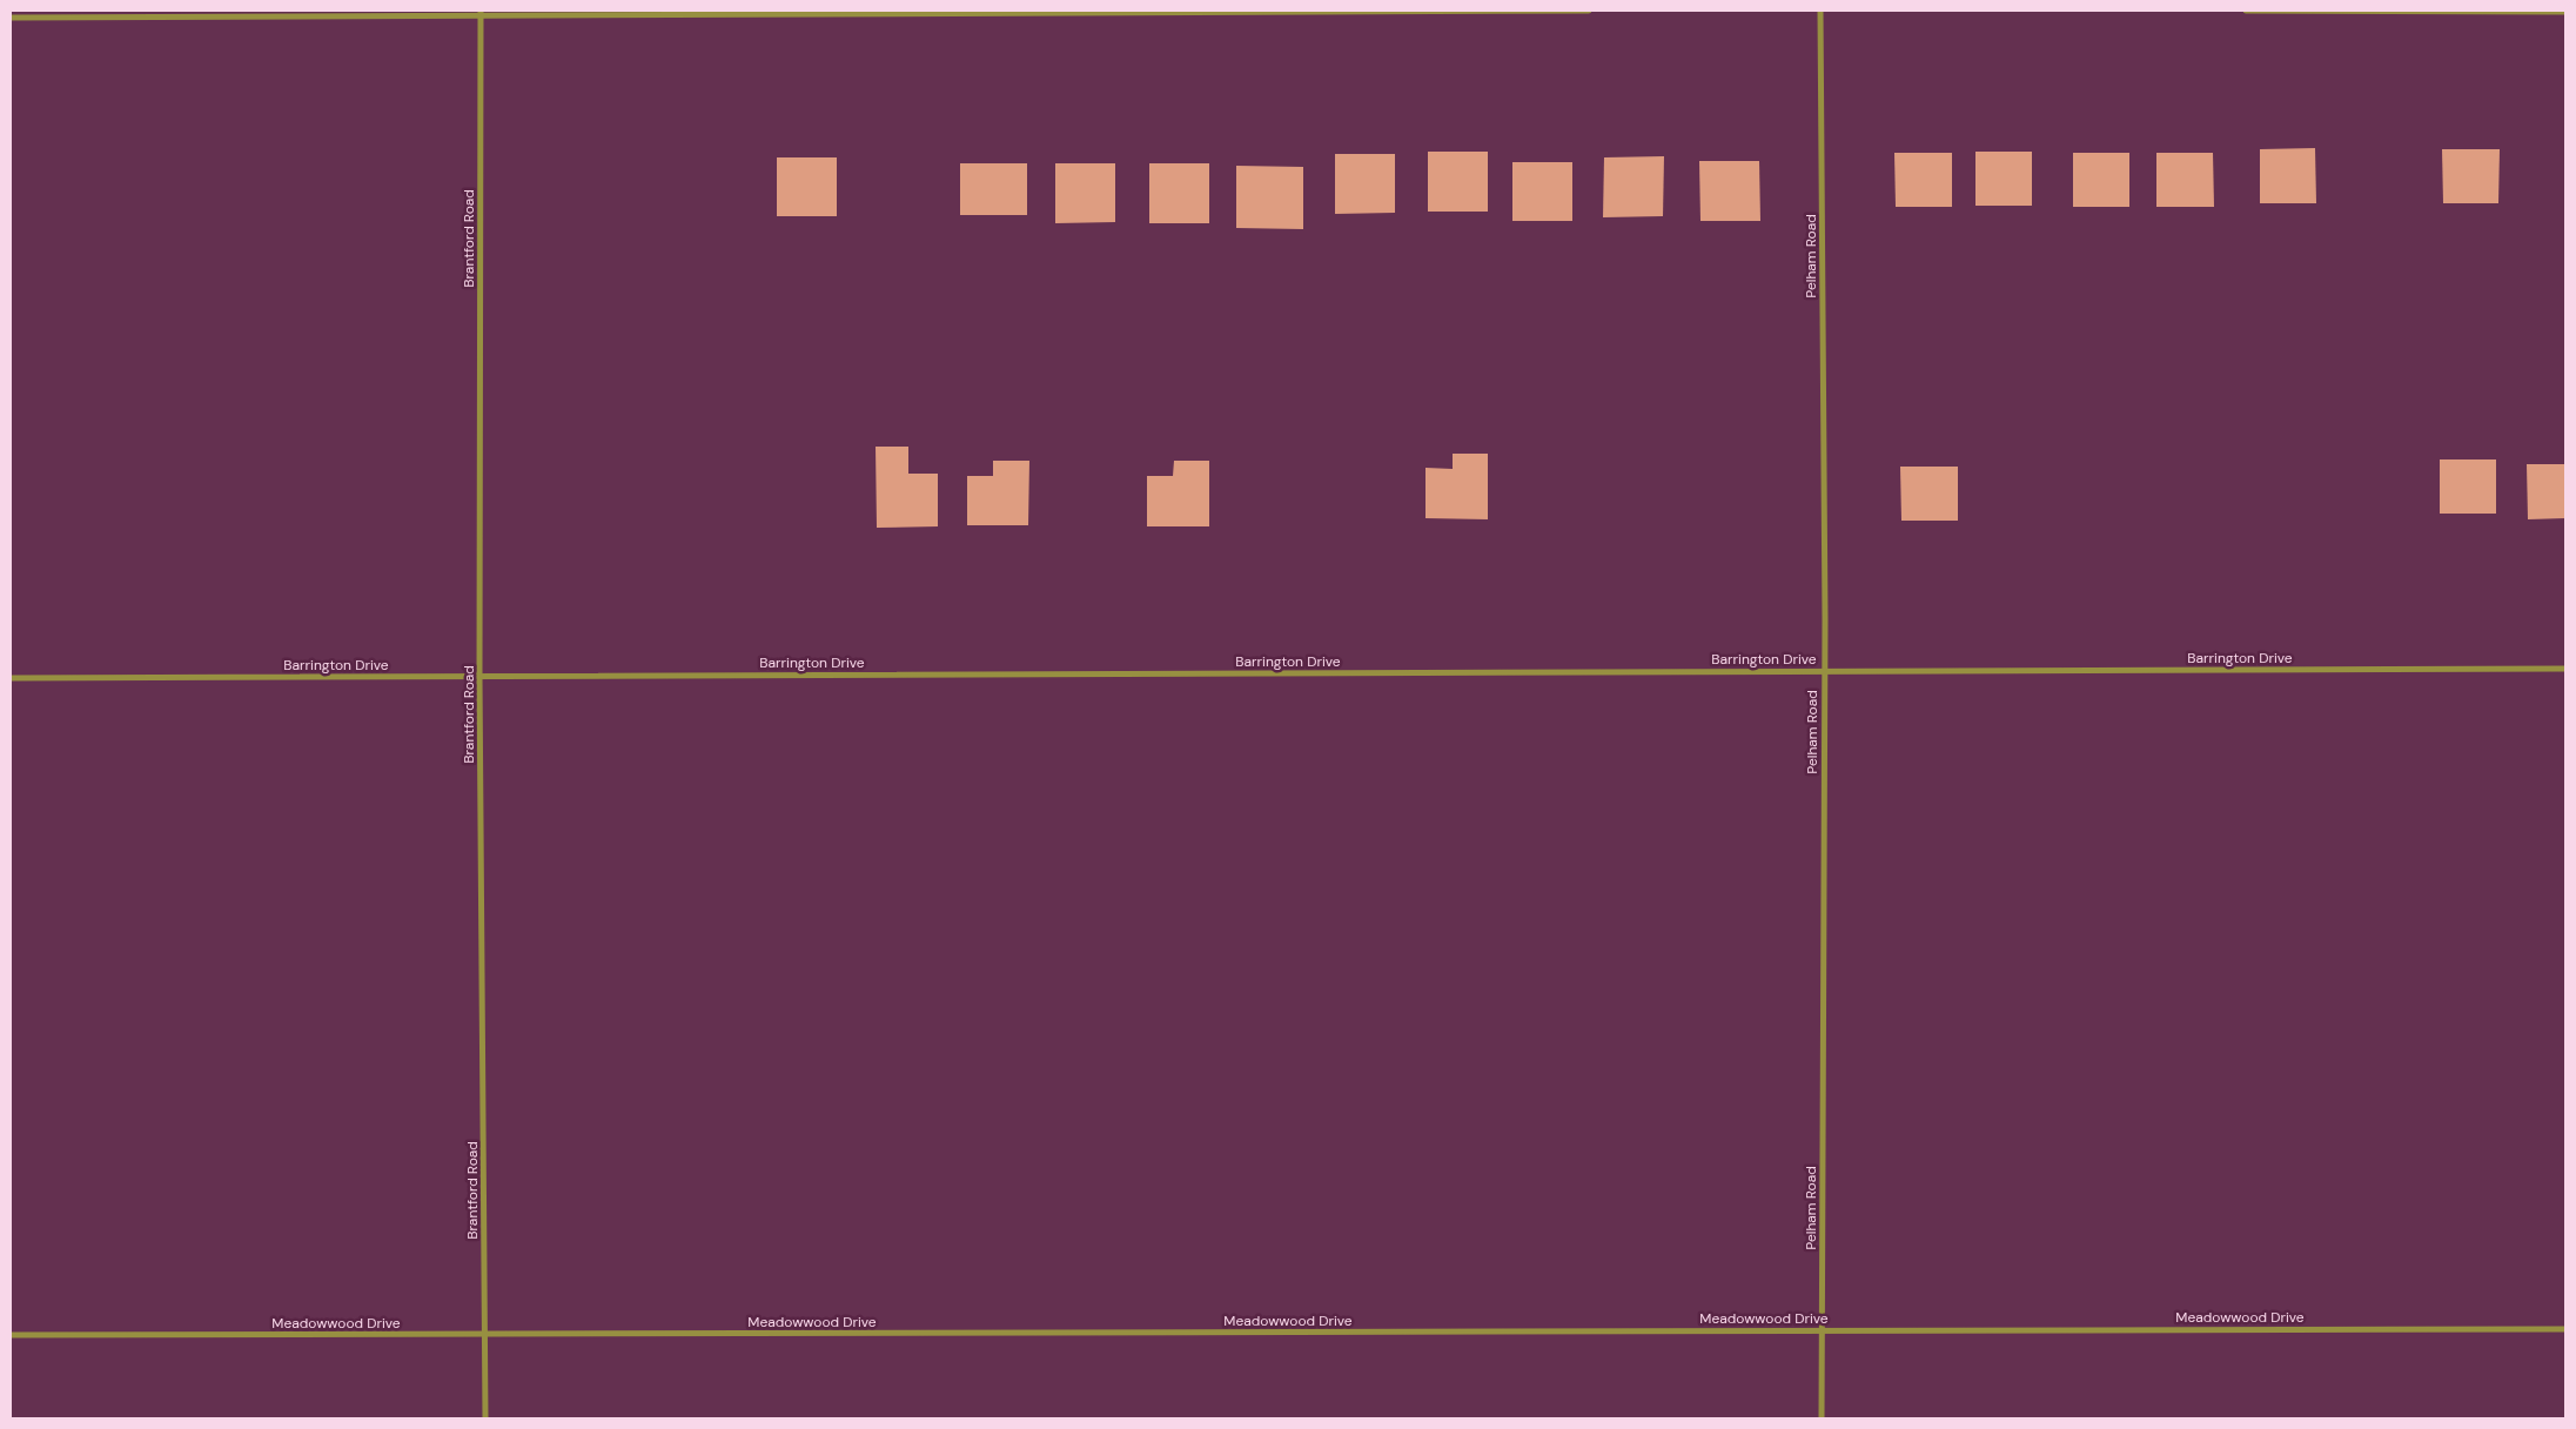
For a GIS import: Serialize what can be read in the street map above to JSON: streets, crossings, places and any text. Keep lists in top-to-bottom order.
{
  "streets": {
    "street": [
      "Brantford Road",
      "Pelham Road",
      "Barrington Drive",
      "Meadowwood Drive"
    ]
  },
  "crossings": [
    ["Brantford Road", "Barrington Drive"],
    ["Brantford Road", "Meadowwood Drive"],
    ["Pelham Road", "Barrington Drive"],
    ["Pelham Road", "Meadowwood Drive"]
  ]
}
